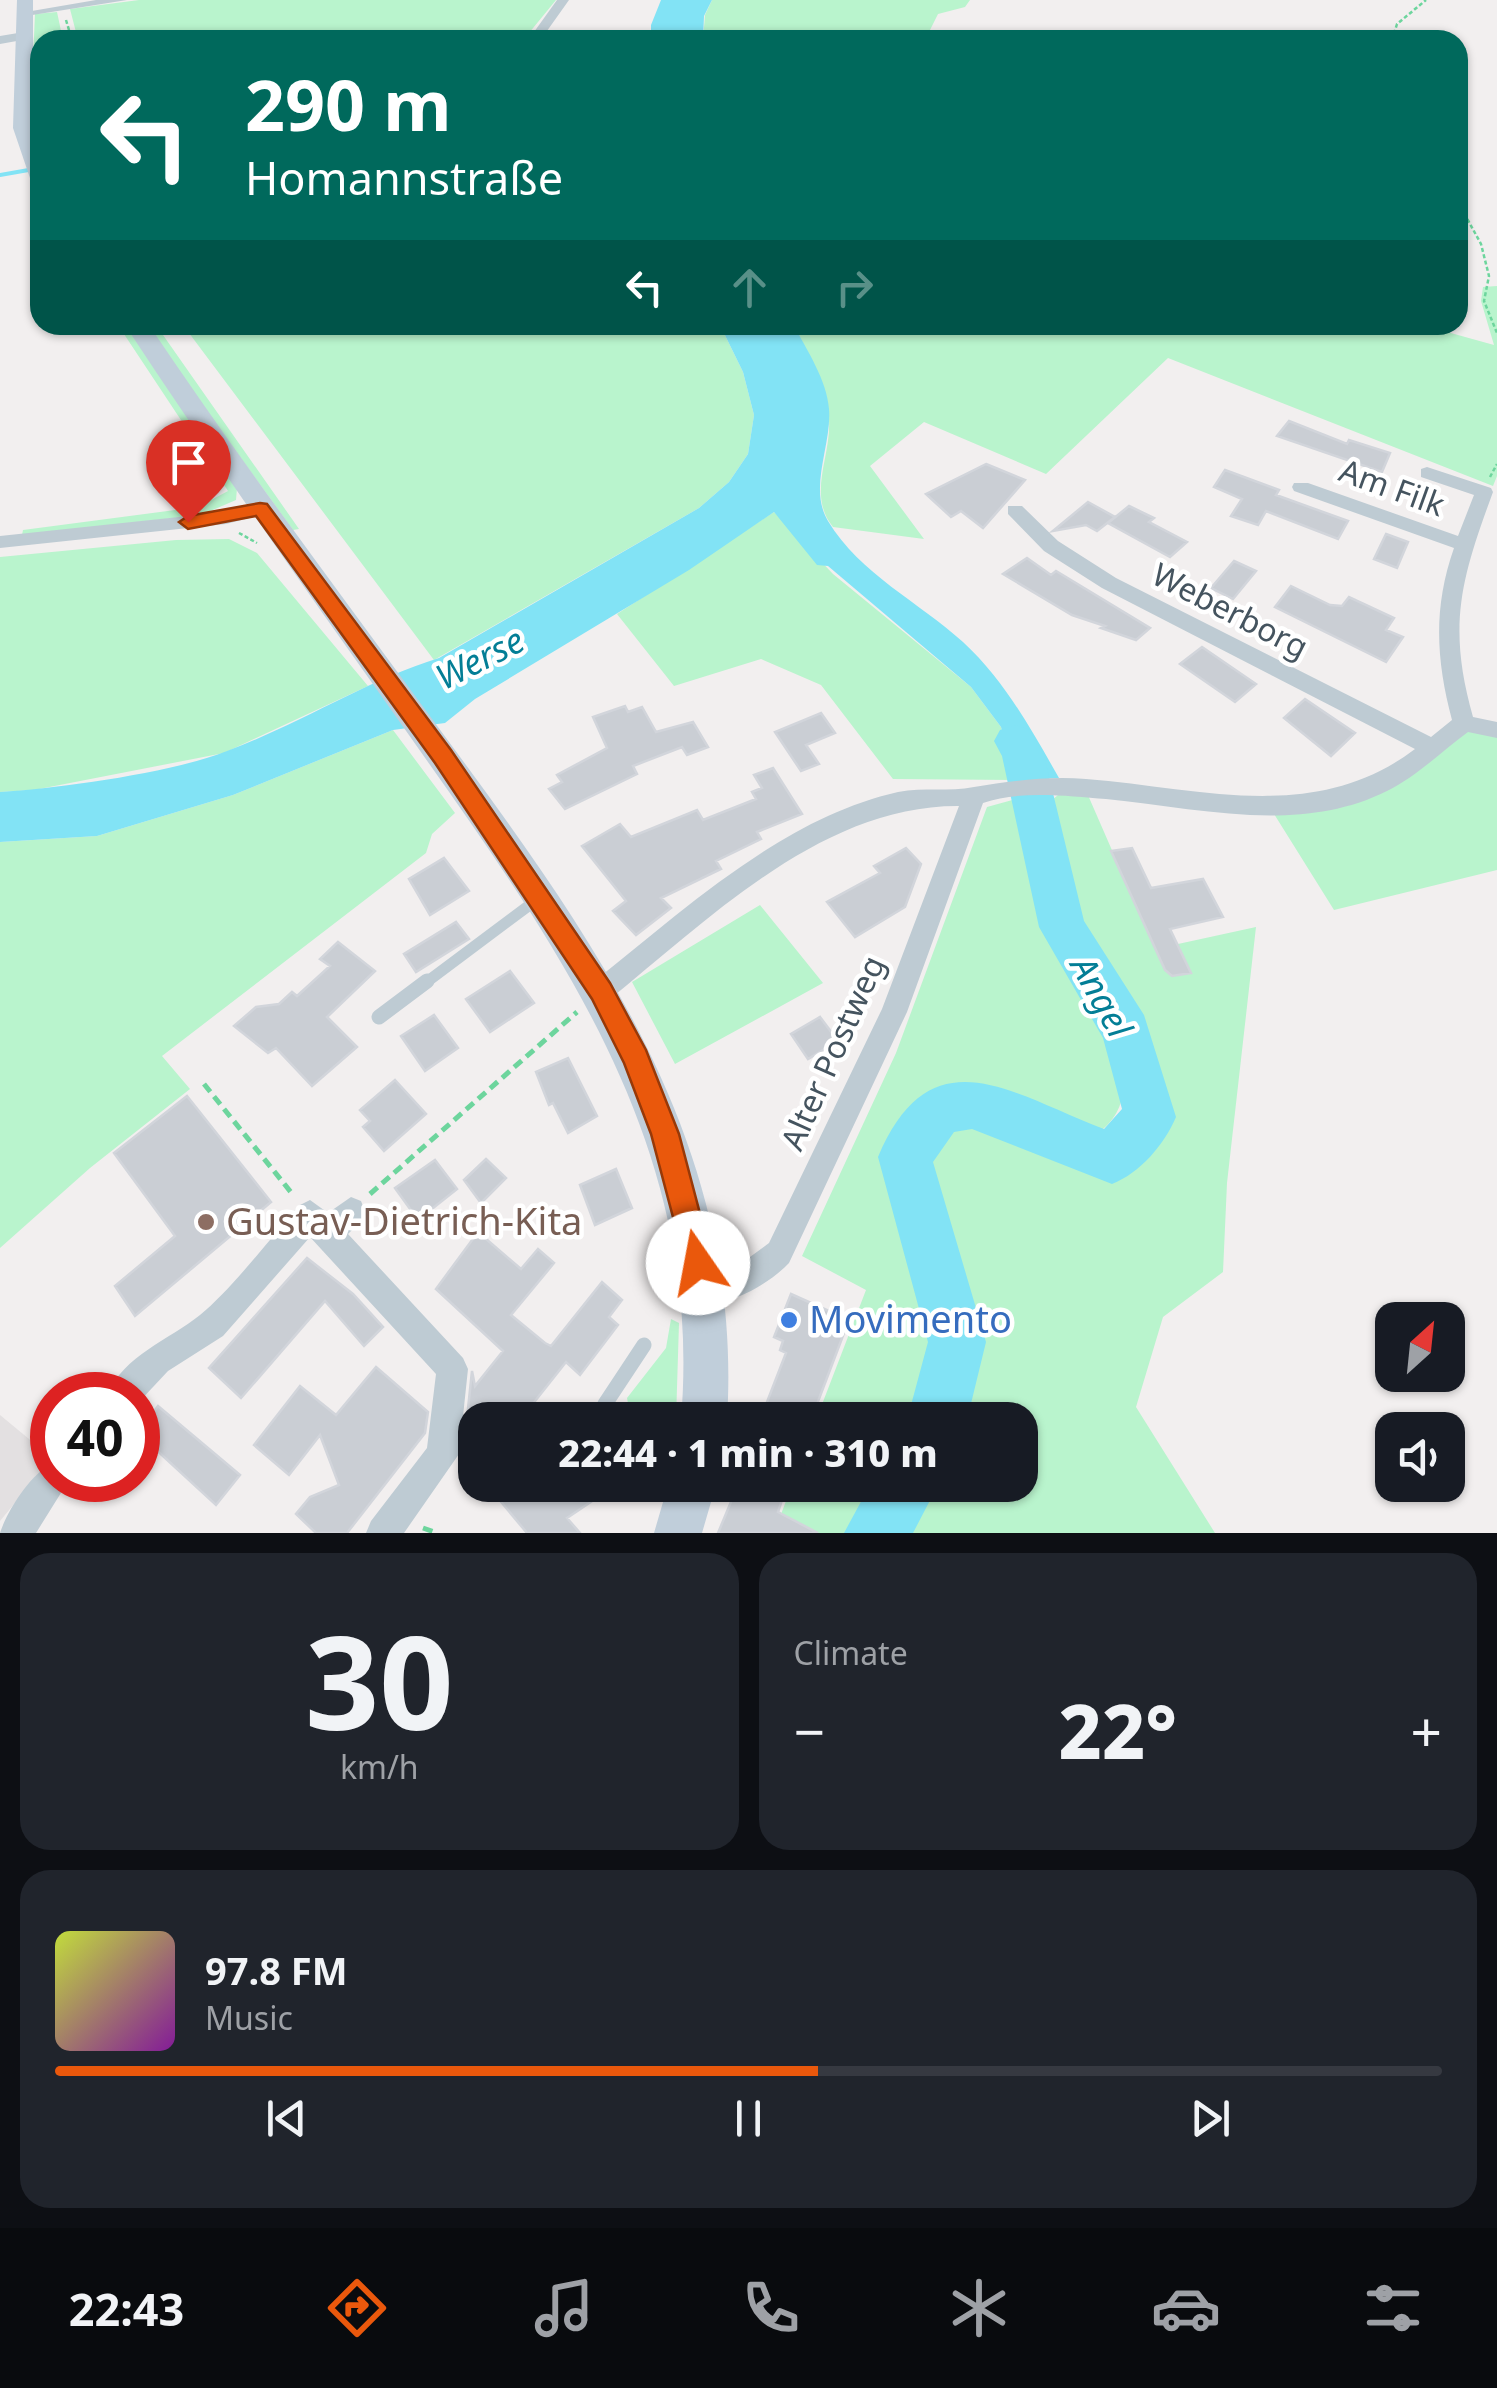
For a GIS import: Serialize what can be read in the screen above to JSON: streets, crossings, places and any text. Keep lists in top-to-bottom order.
{
  "streets": {
    "street": ["Am Filk", "Weberborg", "Alter Postweg"]
  },
  "water": ["Werse", "Angel"],
  "places": ["Gustav-Dietrich-Kita", "Movimento"],
  "north": "top right",
  "page": {
    "turn": ["290 m", "Homannstraße"],
    "limit": "40",
    "trip": "22:44 · 1 min · 310 m",
    "tile": [
      ["30", "km/h"],
      "Climate"
    ],
    "heat": ["−", "22°", "+"],
    "song": ["97.8 FM", "Music"],
    "tabs": "22:43"
  }
}
